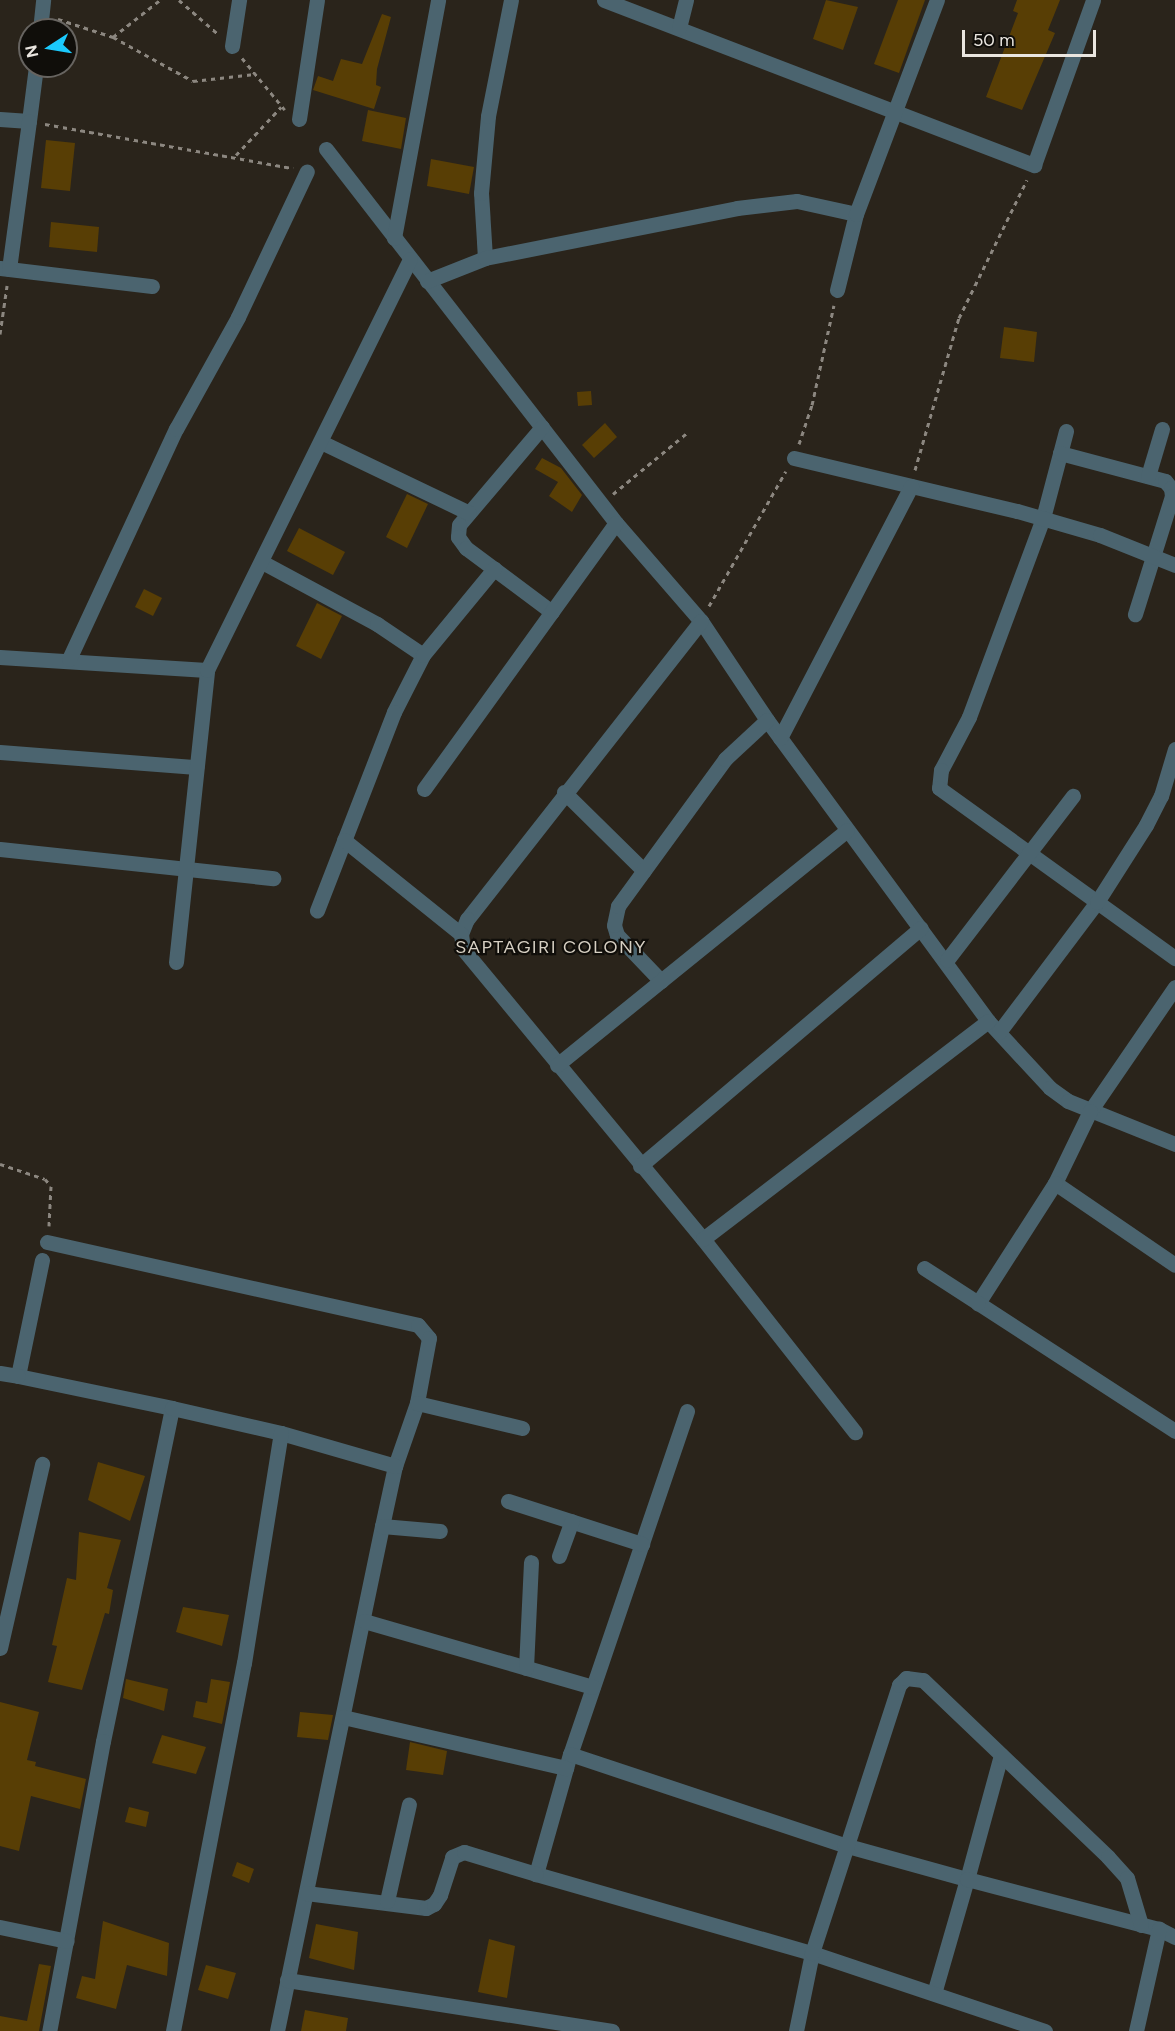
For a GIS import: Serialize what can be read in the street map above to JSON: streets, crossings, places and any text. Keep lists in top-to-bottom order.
{
  "districts": ["SAPTAGIRI COLONY"],
  "scale_bar": "50 m",
  "north": "left"
}
